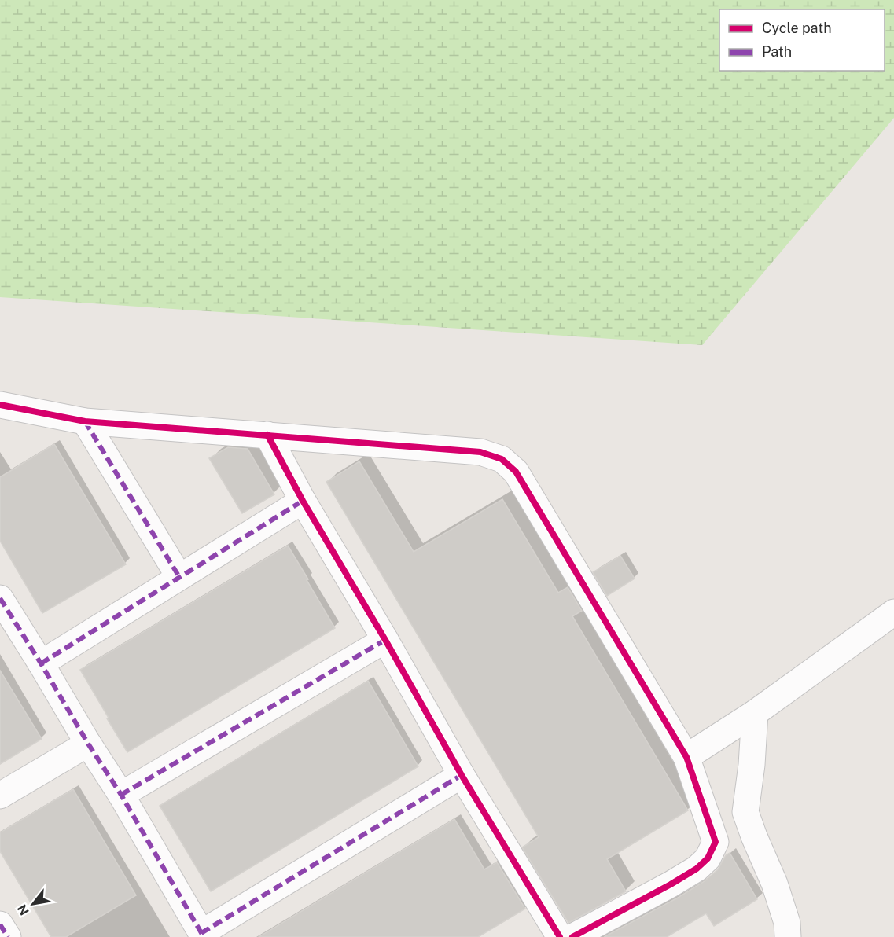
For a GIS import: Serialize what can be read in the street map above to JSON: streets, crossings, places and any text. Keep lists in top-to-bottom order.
{
  "legend": ["Cycle path", "Path"],
  "north": "bottom left"
}
